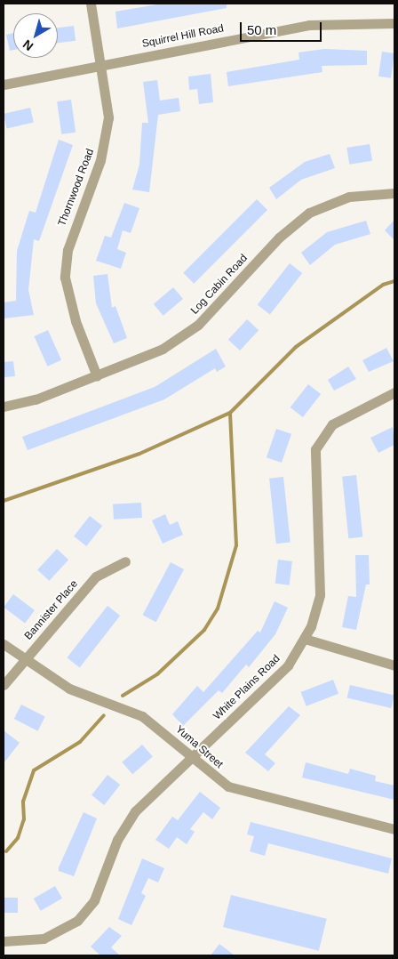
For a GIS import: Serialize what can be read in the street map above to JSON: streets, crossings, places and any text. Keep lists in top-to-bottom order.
{
  "streets": {
    "street": [
      "Squirrel Hill Road",
      "Thornwood Road",
      "Log Cabin Road",
      "Bannister Place",
      "White Plains Road",
      "Yuma Street"
    ]
  },
  "crossings": [
    ["Squirrel Hill Road", "Thornwood Road"],
    ["Thornwood Road", "Log Cabin Road"],
    ["Bannister Place", "Yuma Street"],
    ["White Plains Road", "Yuma Street"]
  ],
  "scale_bar": "50 m",
  "north": "bottom left"
}
